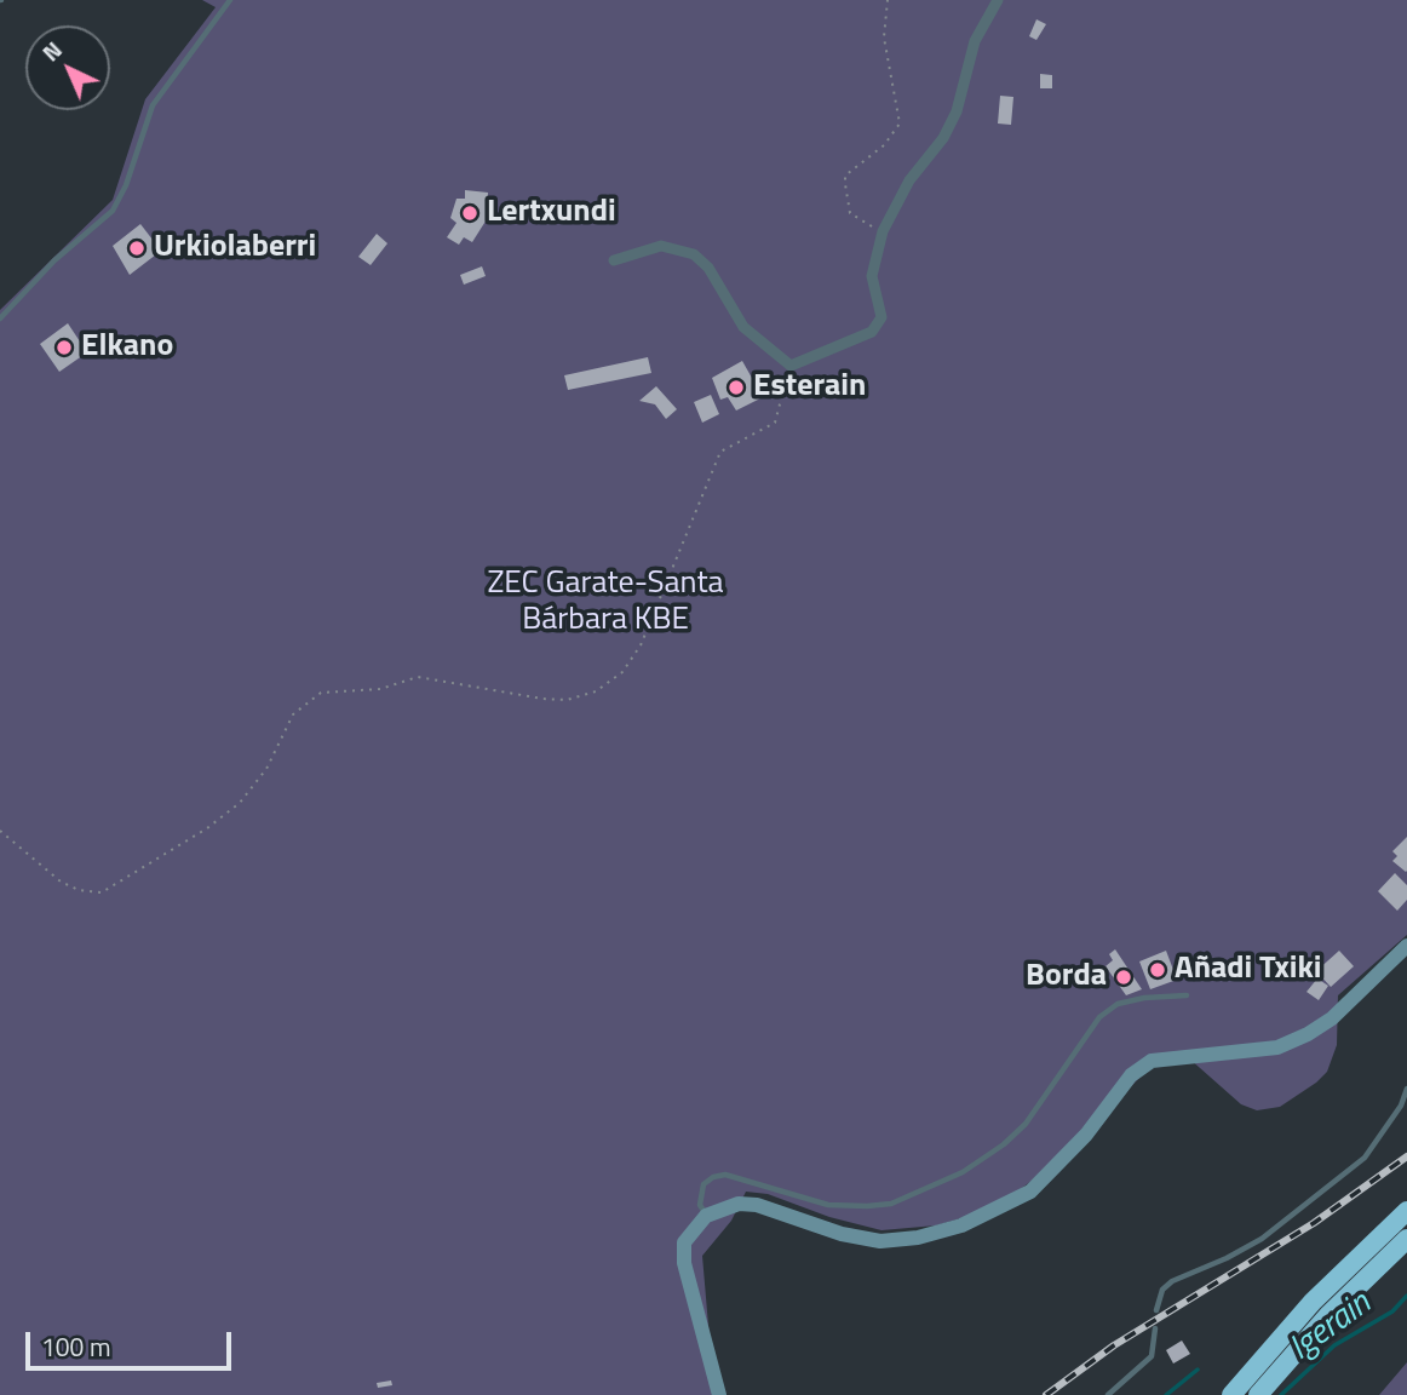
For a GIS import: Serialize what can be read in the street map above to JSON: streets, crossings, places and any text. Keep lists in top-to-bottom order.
{
  "water": ["Igerain"],
  "parks": ["ZEC Garate-Santa Bárbara KBE"],
  "places": [
    "Lertxundi",
    "Urkiolaberri",
    "Elkano",
    "Esterain",
    "Añadi Txiki",
    "Borda"
  ],
  "scale_bar": "100 m",
  "north": "top left"
}
